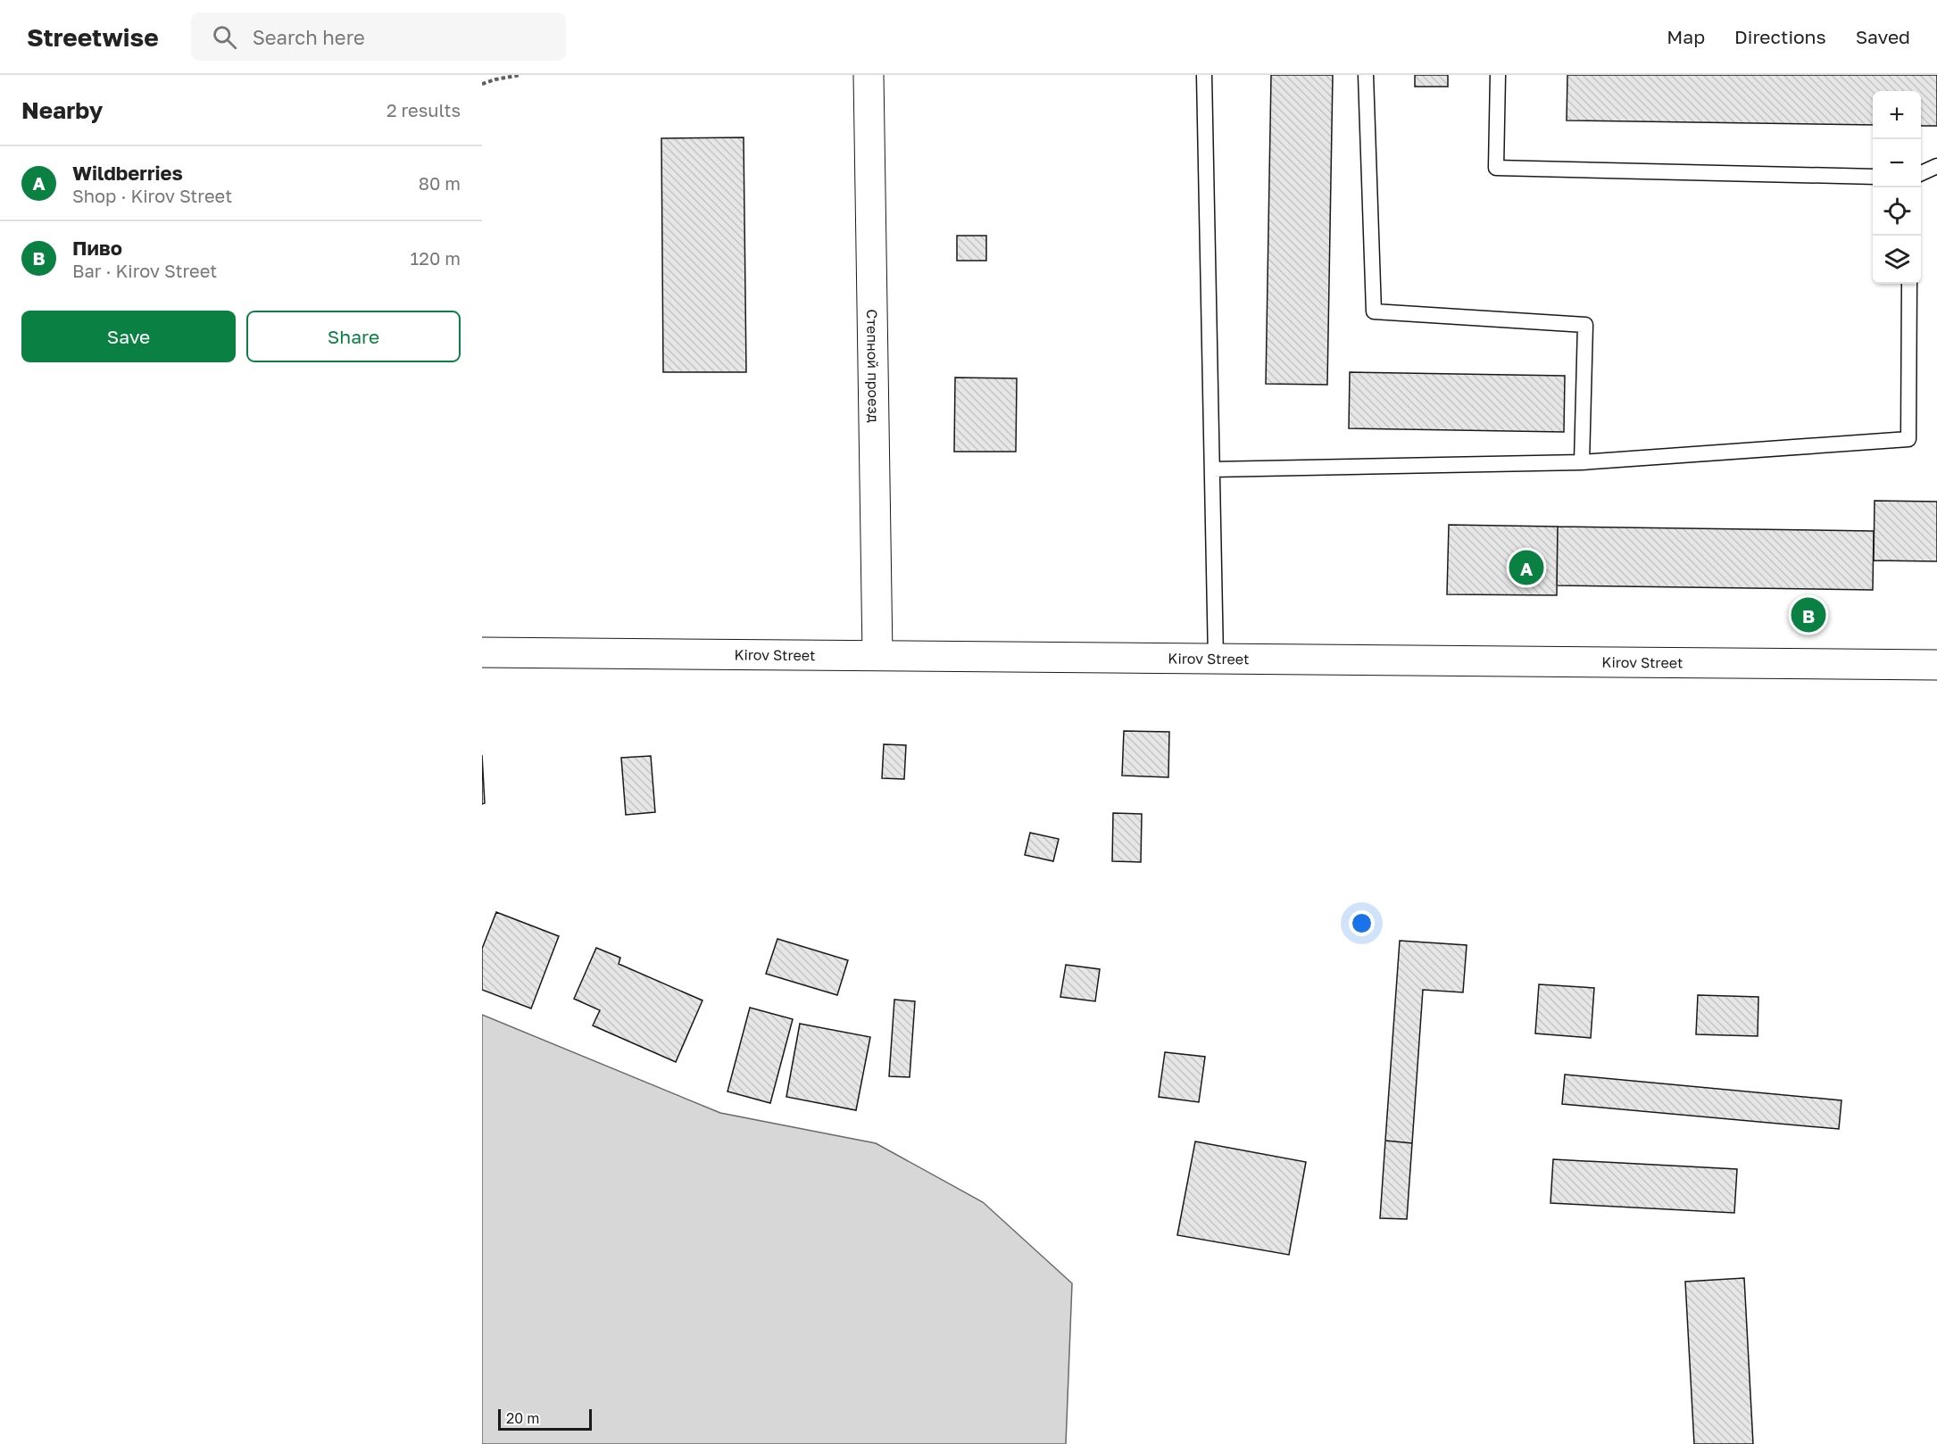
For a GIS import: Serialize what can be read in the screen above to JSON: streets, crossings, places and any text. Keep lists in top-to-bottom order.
{
  "streets": {
    "main road": ["Степной проезд", "Kirov Street"]
  },
  "crossings": [
    ["Степной проезд", "Kirov Street"]
  ],
  "scale_bar": "20 m",
  "page": {
    "header": "Streetwise",
    "search": "Search here",
    "nav": ["Map", "Directions", "Saved"],
    "heading": ["Nearby", "2 results"],
    "map_buttons": ["+", "−"],
    "list": [
      {
        "mark": "A",
        "name": "Wildberries",
        "note": "Shop · Kirov Street",
        "value": "80 m"
      },
      {
        "mark": "B",
        "name": "Пиво",
        "note": "Bar · Kirov Street",
        "value": "120 m"
      }
    ],
    "buttons": ["Save", "Share"],
    "pins": ["A", "B"],
    "scale": "20 m"
  }
}
